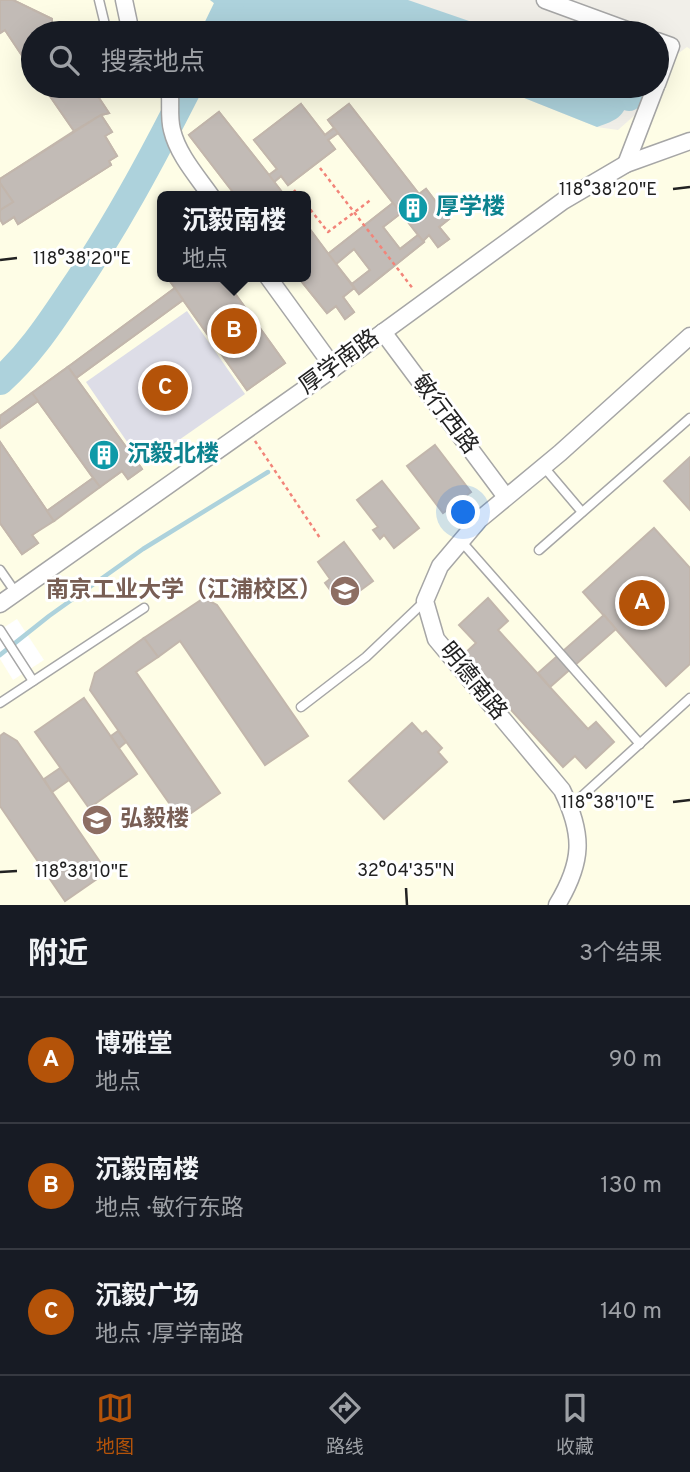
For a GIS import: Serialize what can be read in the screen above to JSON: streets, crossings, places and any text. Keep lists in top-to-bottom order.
{
  "streets": {
    "street": ["厚学南路", "敏行西路", "明德南路"]
  },
  "crossings": [
    ["厚学南路", "敏行西路"]
  ],
  "places": {
    "building": ["厚学楼", "沉毅北楼"],
    "school or university": ["南京工业大学（江浦校区）", "弘毅楼"]
  },
  "page": {
    "search": "搜索地点",
    "popup": ["沉毅南楼", "地点"],
    "pins": ["B", "C", "A"],
    "heading": ["附近", "3个结果"],
    "list": [
      {
        "mark": "A",
        "name": "博雅堂",
        "note": "地点",
        "value": "90 m"
      },
      {
        "mark": "B",
        "name": "沉毅南楼",
        "note": "地点 · 敏行东路",
        "value": "130 m"
      },
      {
        "mark": "C",
        "name": "沉毅广场",
        "note": "地点 · 厚学南路",
        "value": "140 m"
      }
    ],
    "nav": ["地图", "路线", "收藏"]
  },
  "coordinates": ["118°38'20\"E", "118°38'10\"E", "32°04'35\"N"]
}
